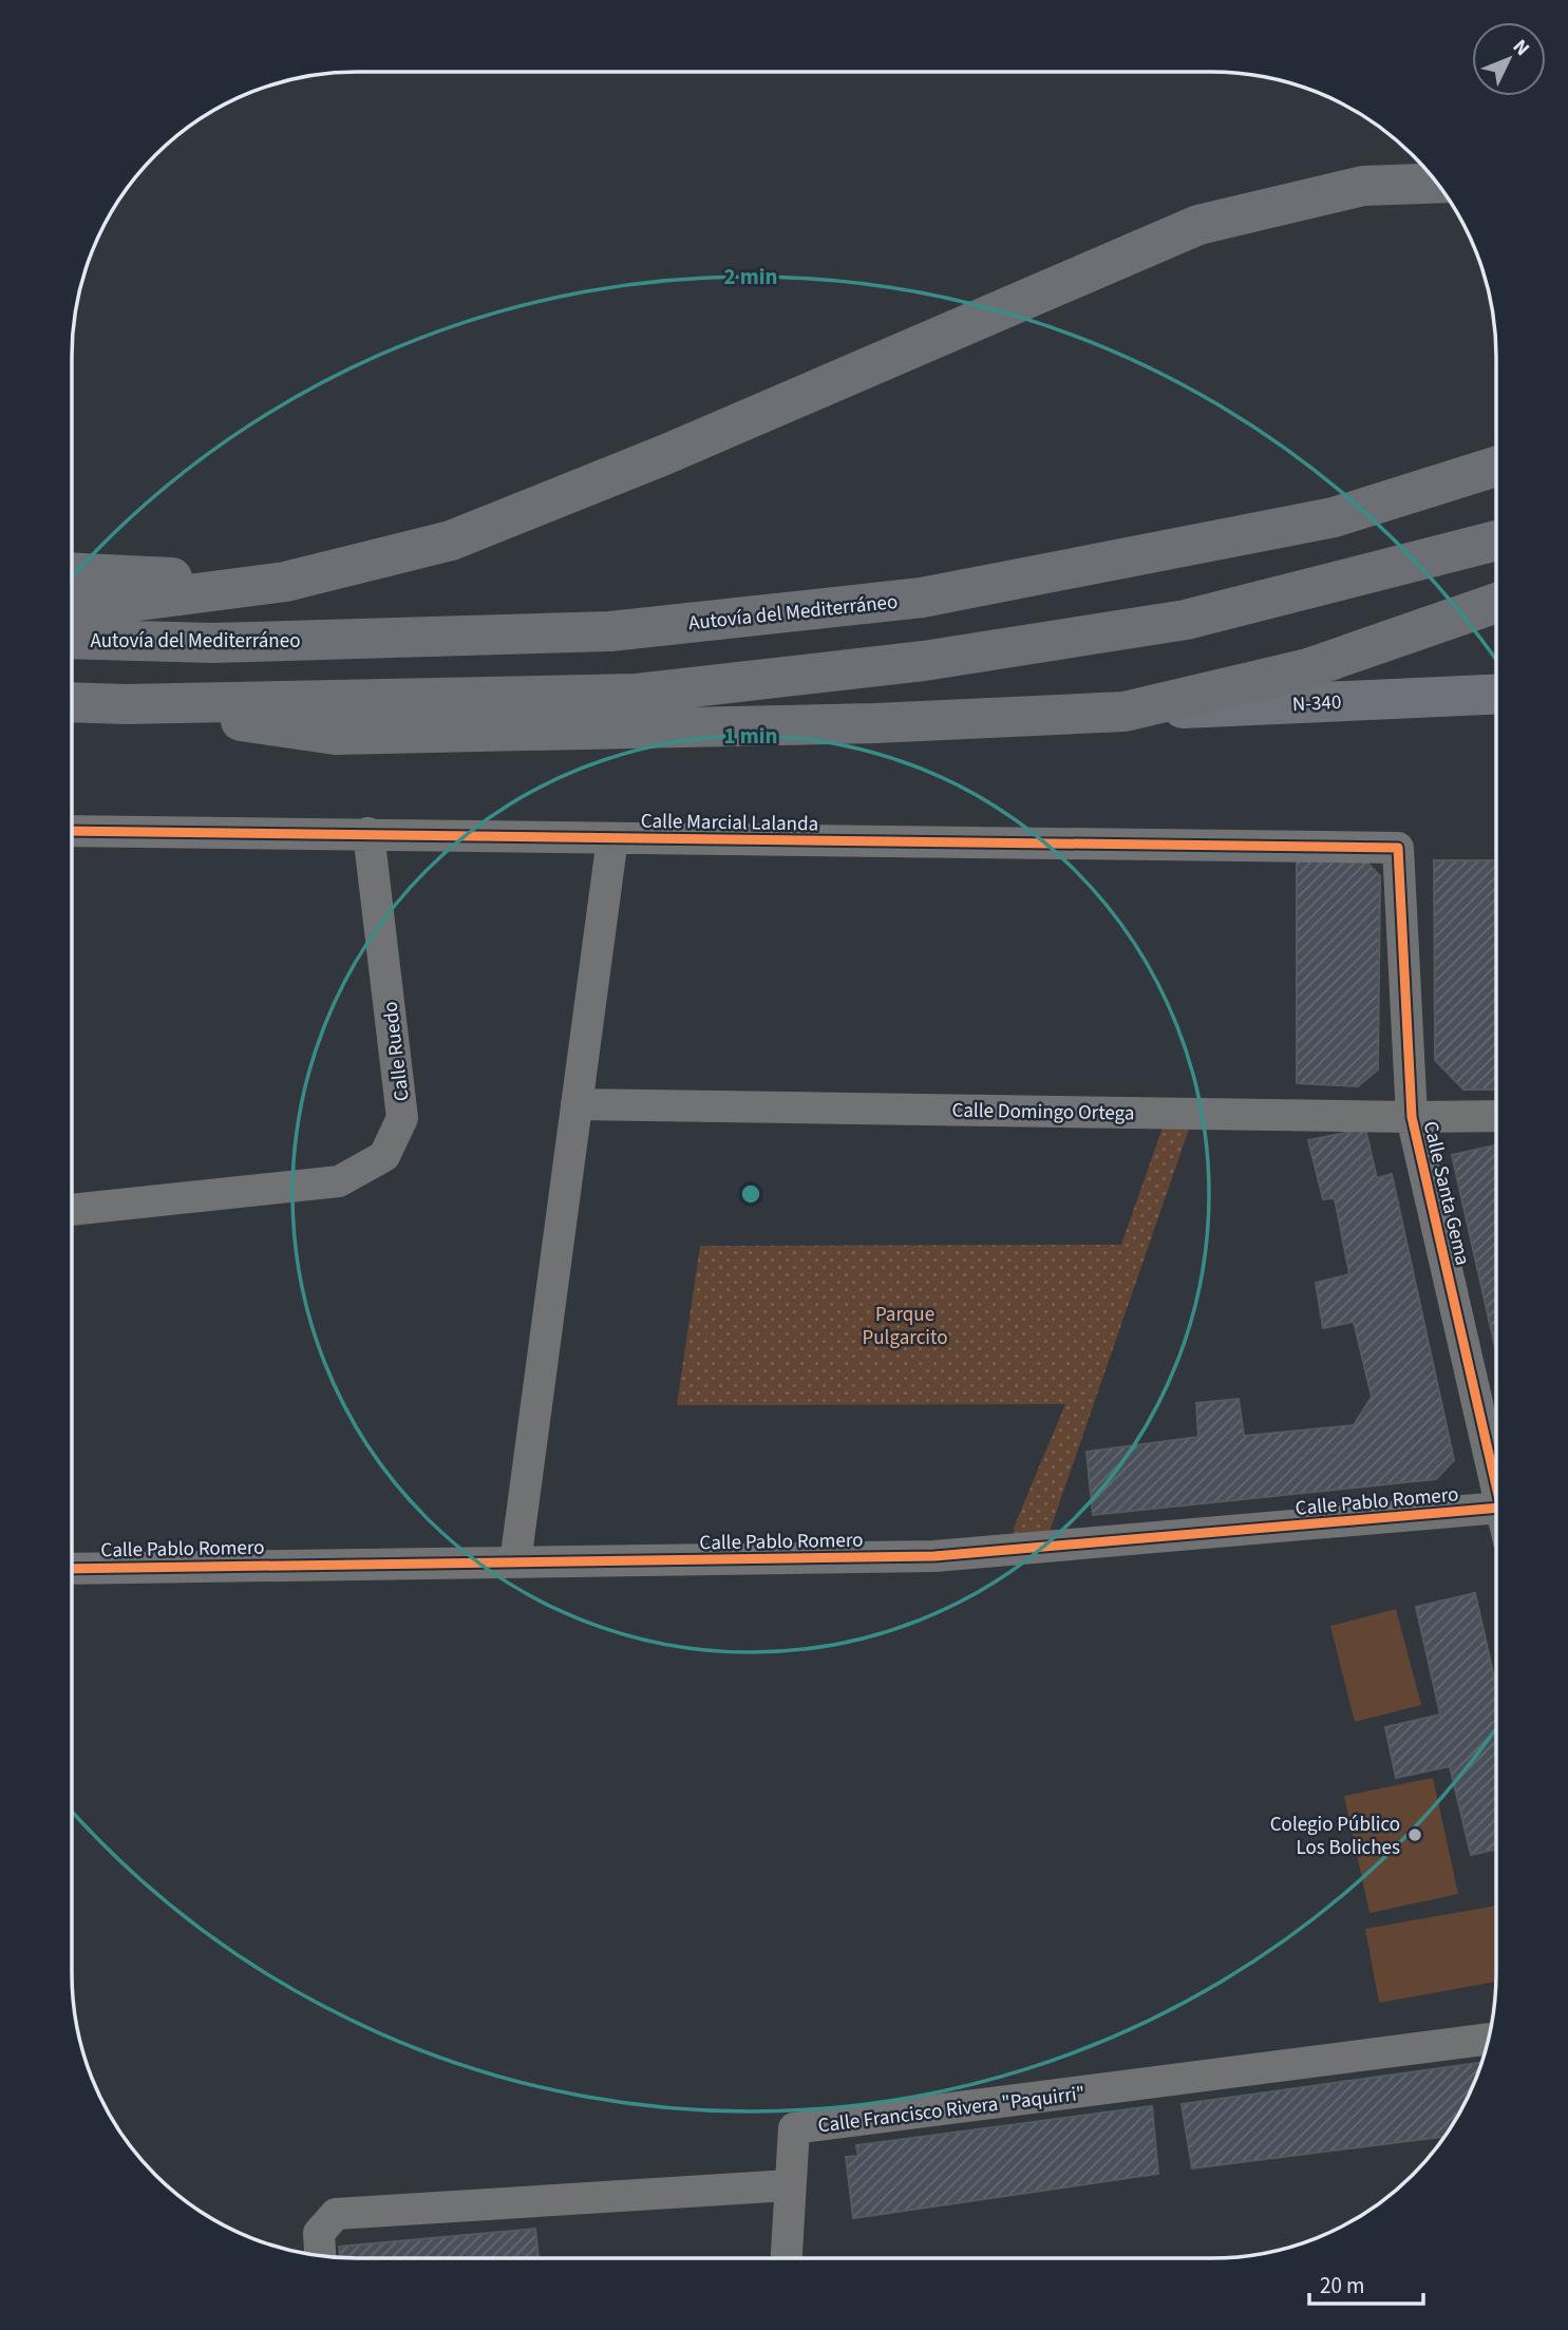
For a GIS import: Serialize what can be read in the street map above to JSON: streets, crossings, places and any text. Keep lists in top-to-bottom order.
{
  "streets": {
    "highway": ["Autovía del Mediterráneo"],
    "main road": ["N-340"],
    "street": [
      "Calle Marcial Lalanda",
      "Calle Ruedo",
      "Calle Domingo Ortega",
      "Calle Santa Gema",
      "Calle Pablo Romero",
      "Calle Francisco Rivera \"Paquirri\""
    ]
  },
  "crossings": [
    ["Calle Marcial Lalanda", "Calle Ruedo"],
    ["Calle Marcial Lalanda", "Calle Santa Gema"],
    ["Calle Domingo Ortega", "Calle Santa Gema"]
  ],
  "parks": ["Parque Pulgarcito"],
  "places": ["Colegio Público Los Boliches"],
  "scale_bar": "20 m",
  "north": "top right",
  "rings": ["2 min", "1 min"]
}
